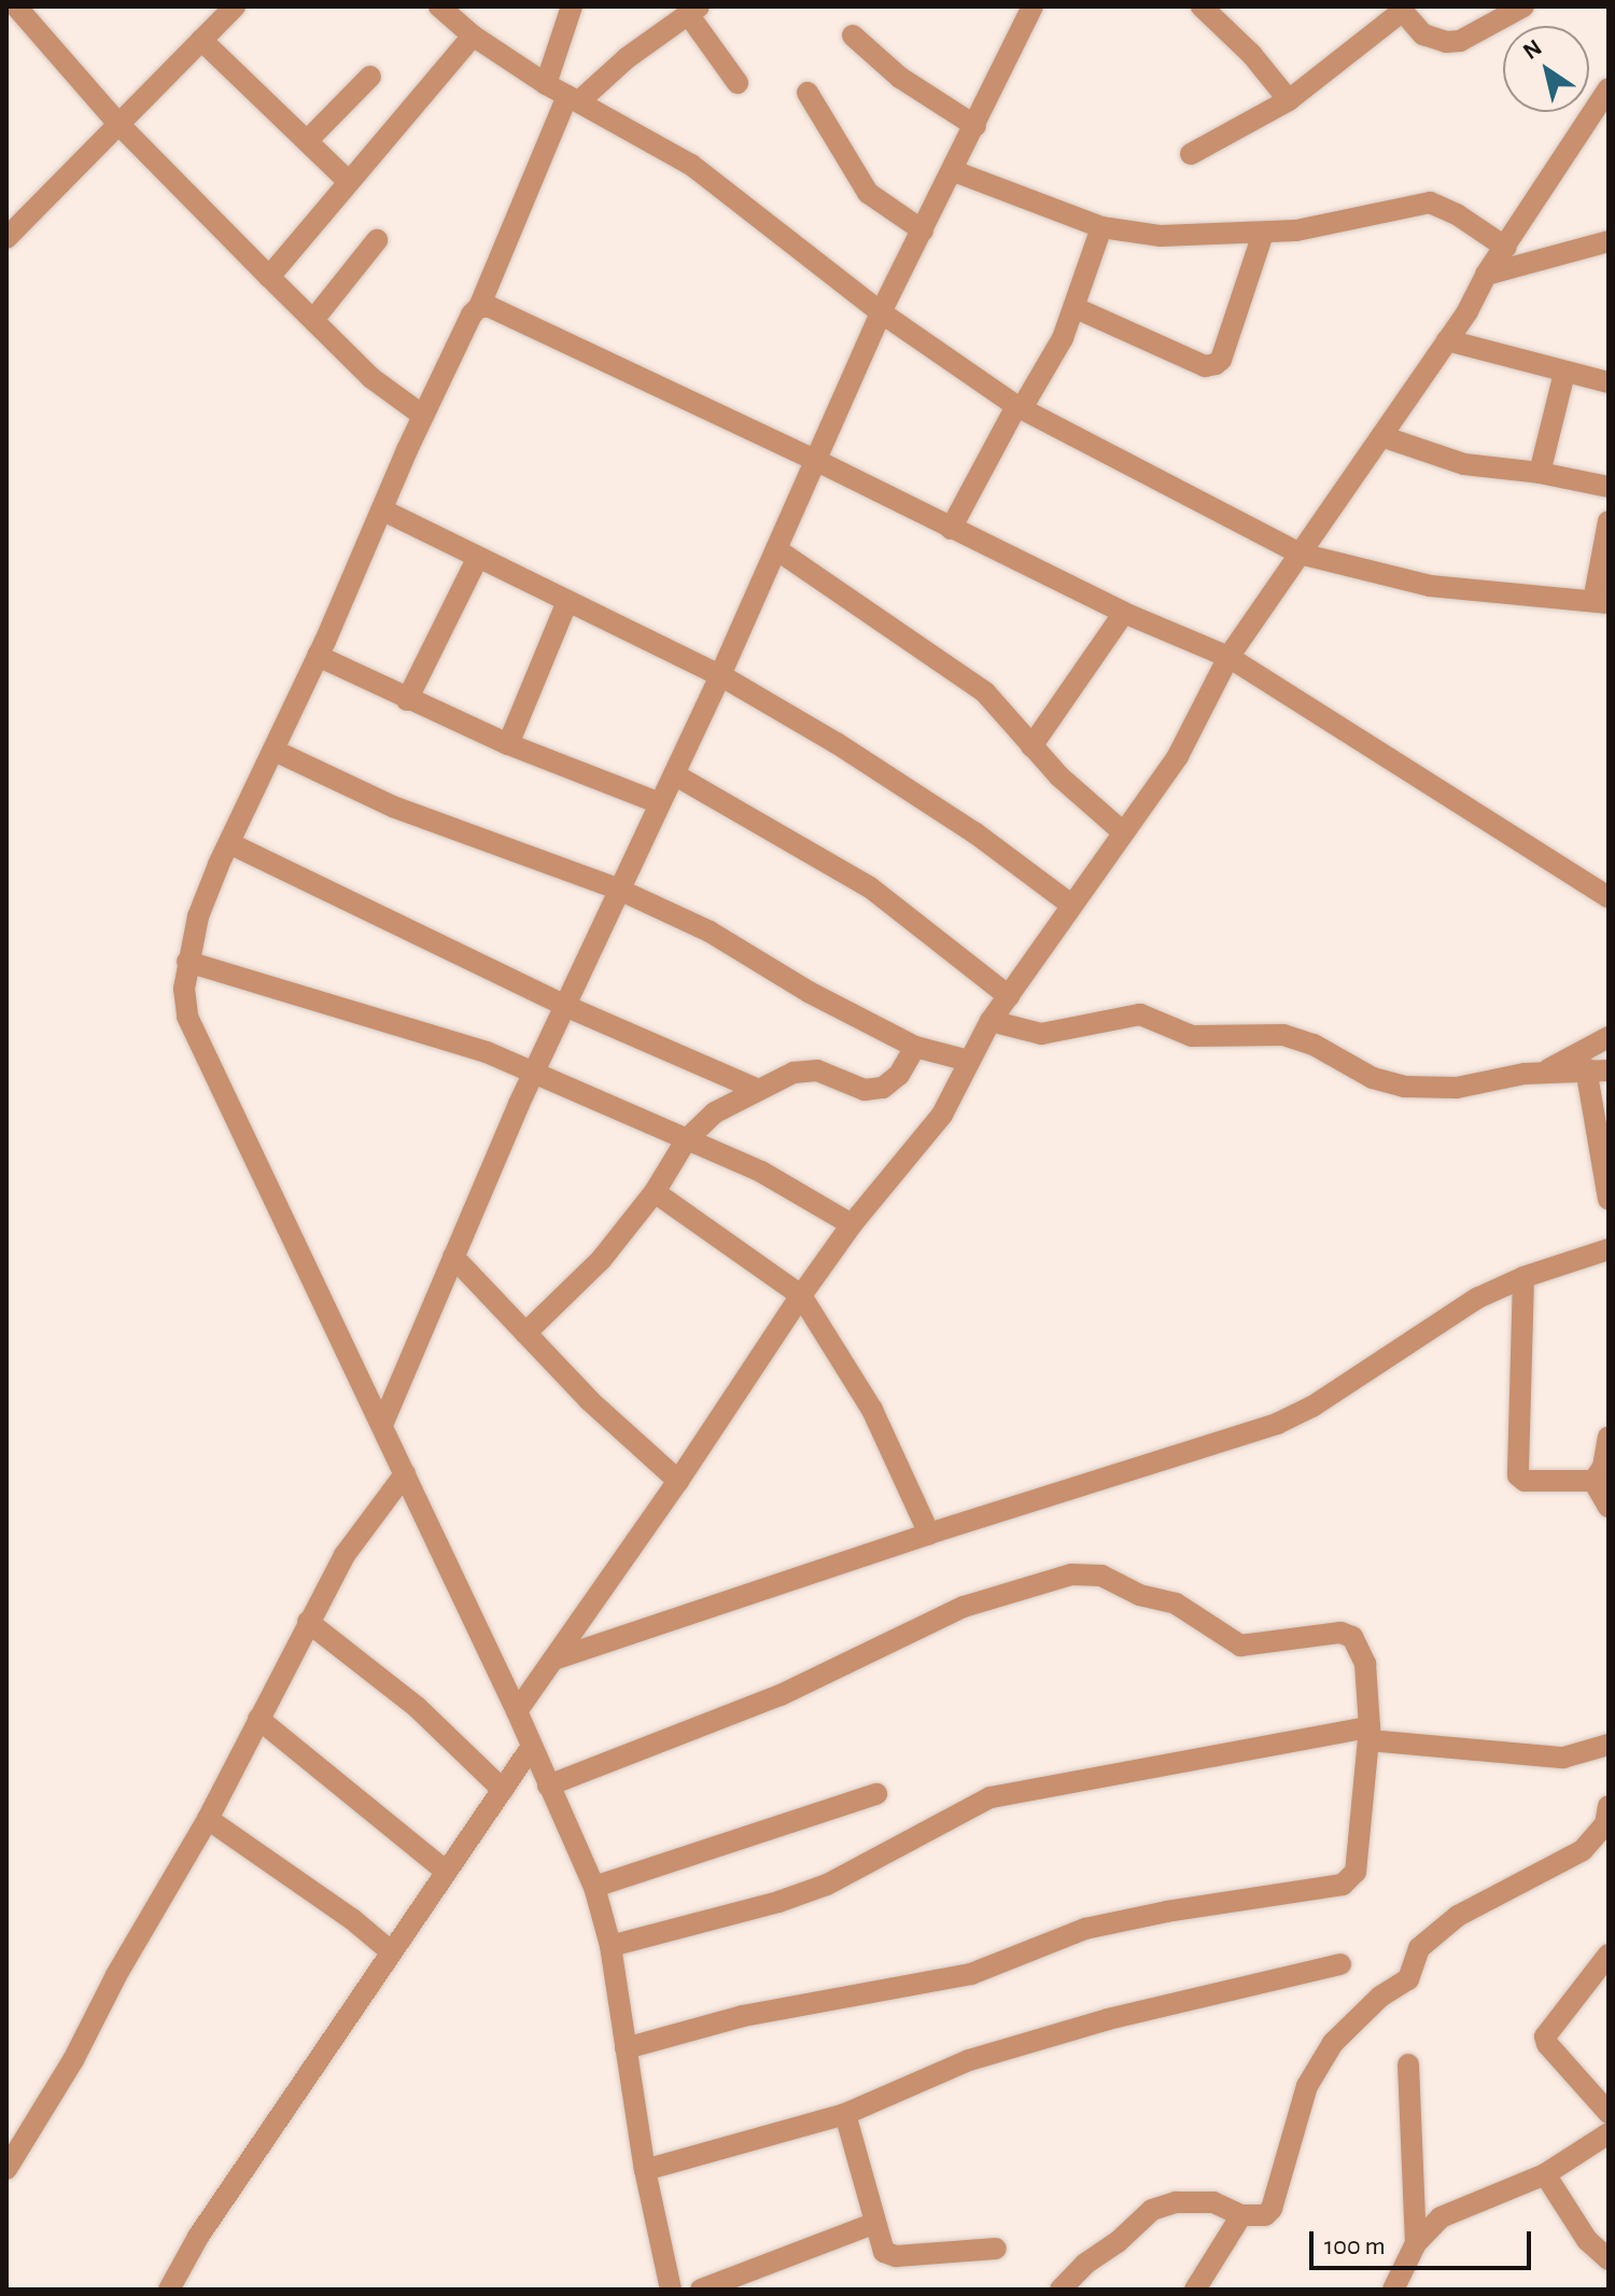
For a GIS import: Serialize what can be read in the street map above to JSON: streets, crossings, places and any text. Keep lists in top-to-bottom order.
{
  "scale_bar": "100 m",
  "north": "top left"
}
